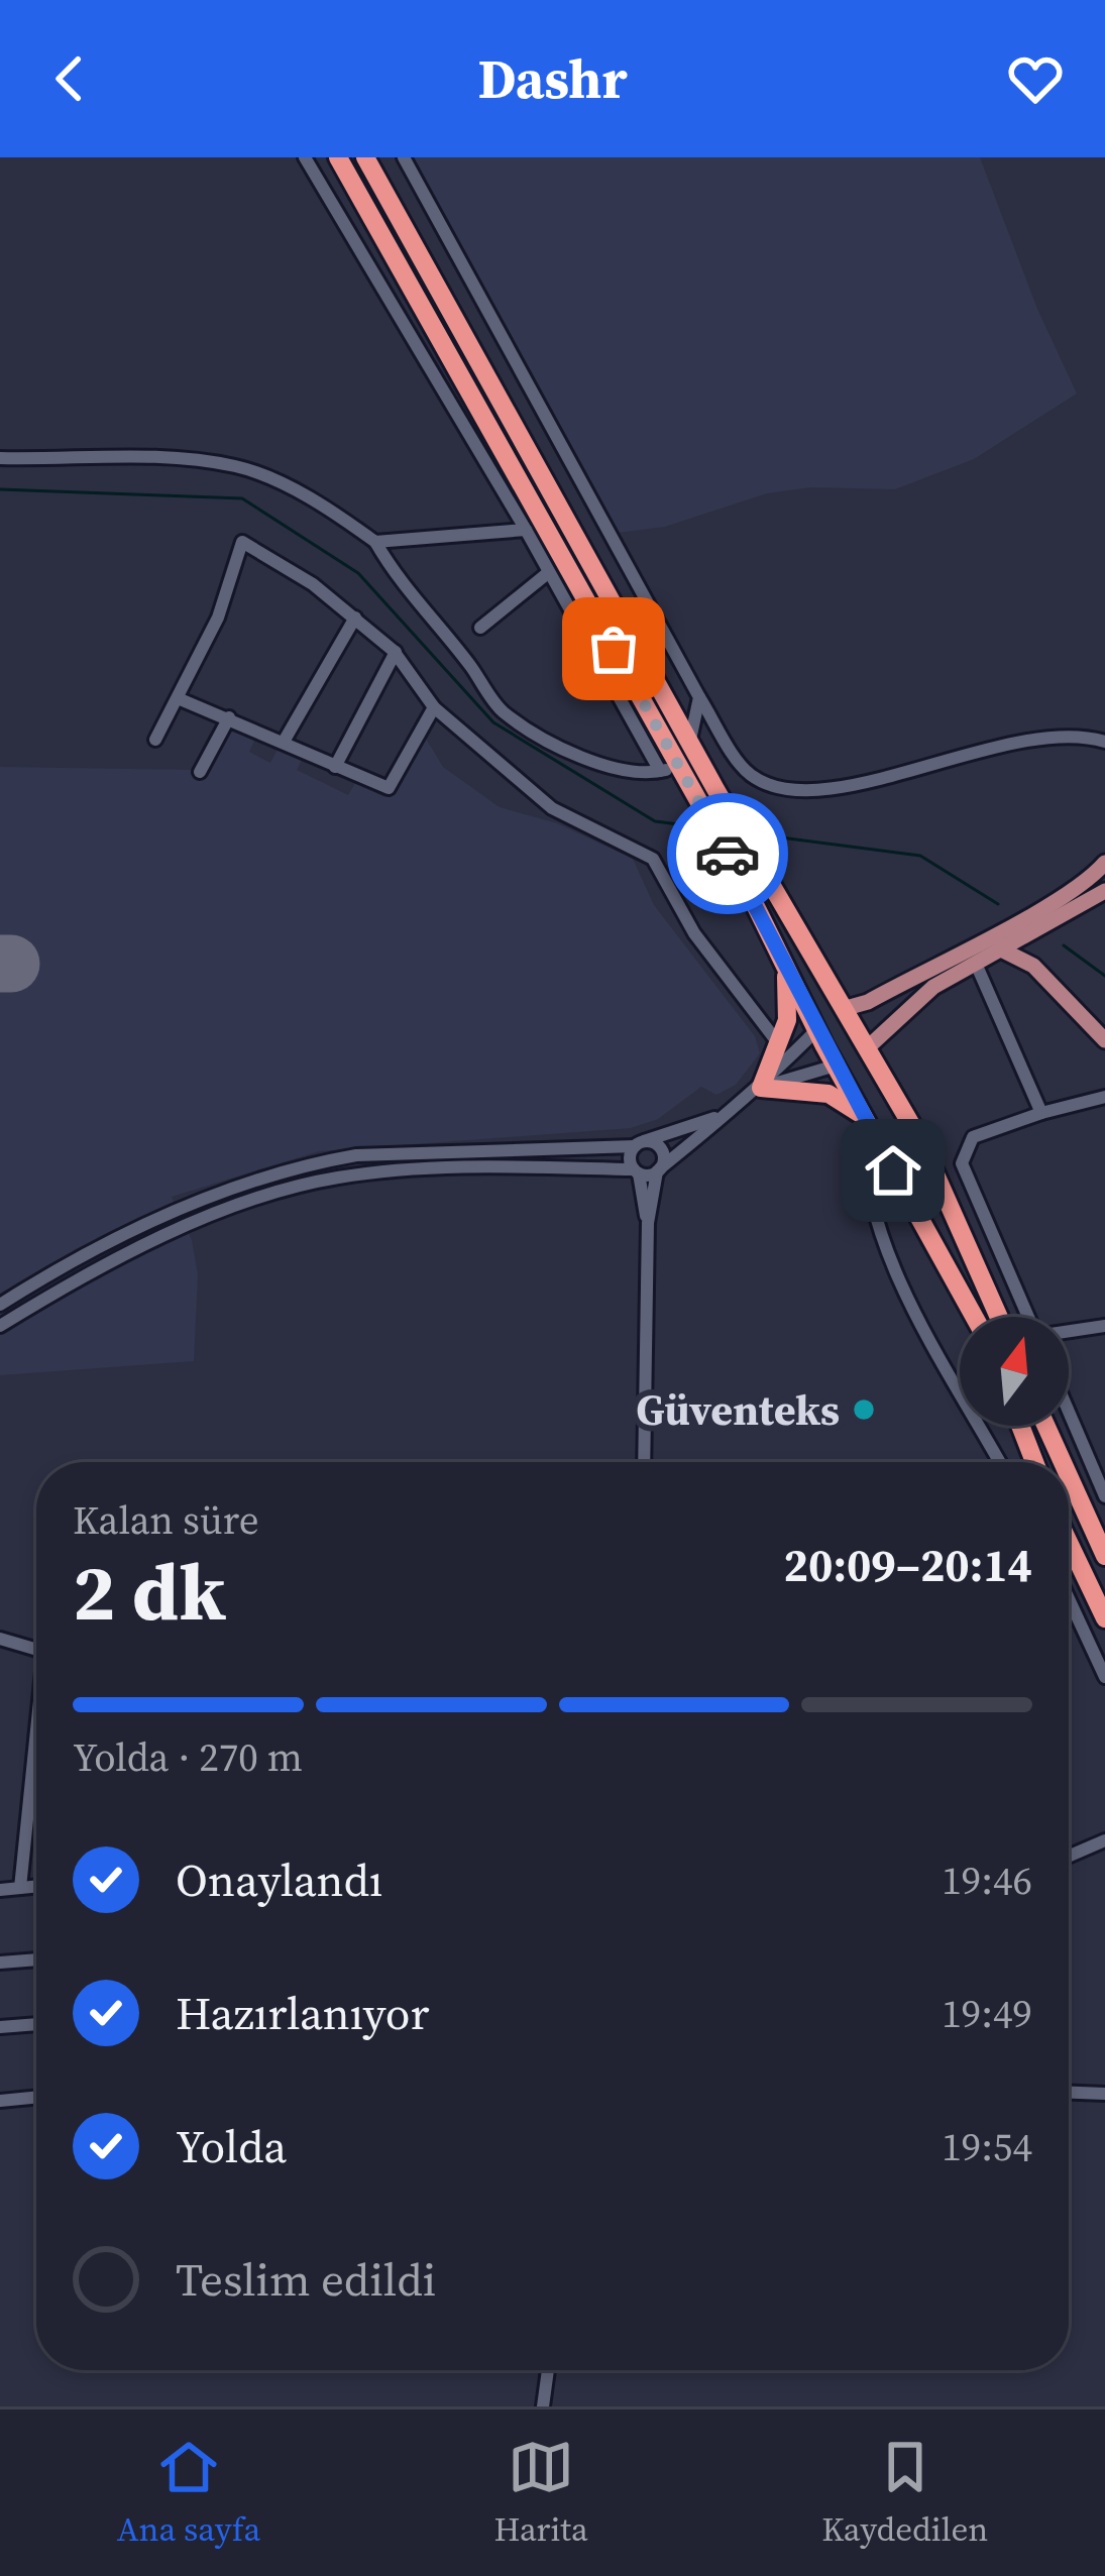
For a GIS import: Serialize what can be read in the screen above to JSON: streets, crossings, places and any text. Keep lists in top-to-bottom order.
{
  "places": ["Güventeks"],
  "north": "top",
  "page": {
    "header": "Dashr",
    "heading": ["2 dk", "Kalan süre", "20:09–20:14"],
    "bar": "Yolda · 270 m",
    "list": [
      ["Onaylandı", "19:46"],
      ["Hazırlanıyor", "19:49"],
      ["Yolda", "19:54"],
      "Teslim edildi"
    ],
    "tabs": ["Ana sayfa", "Harita", "Kaydedilen"]
  }
}
